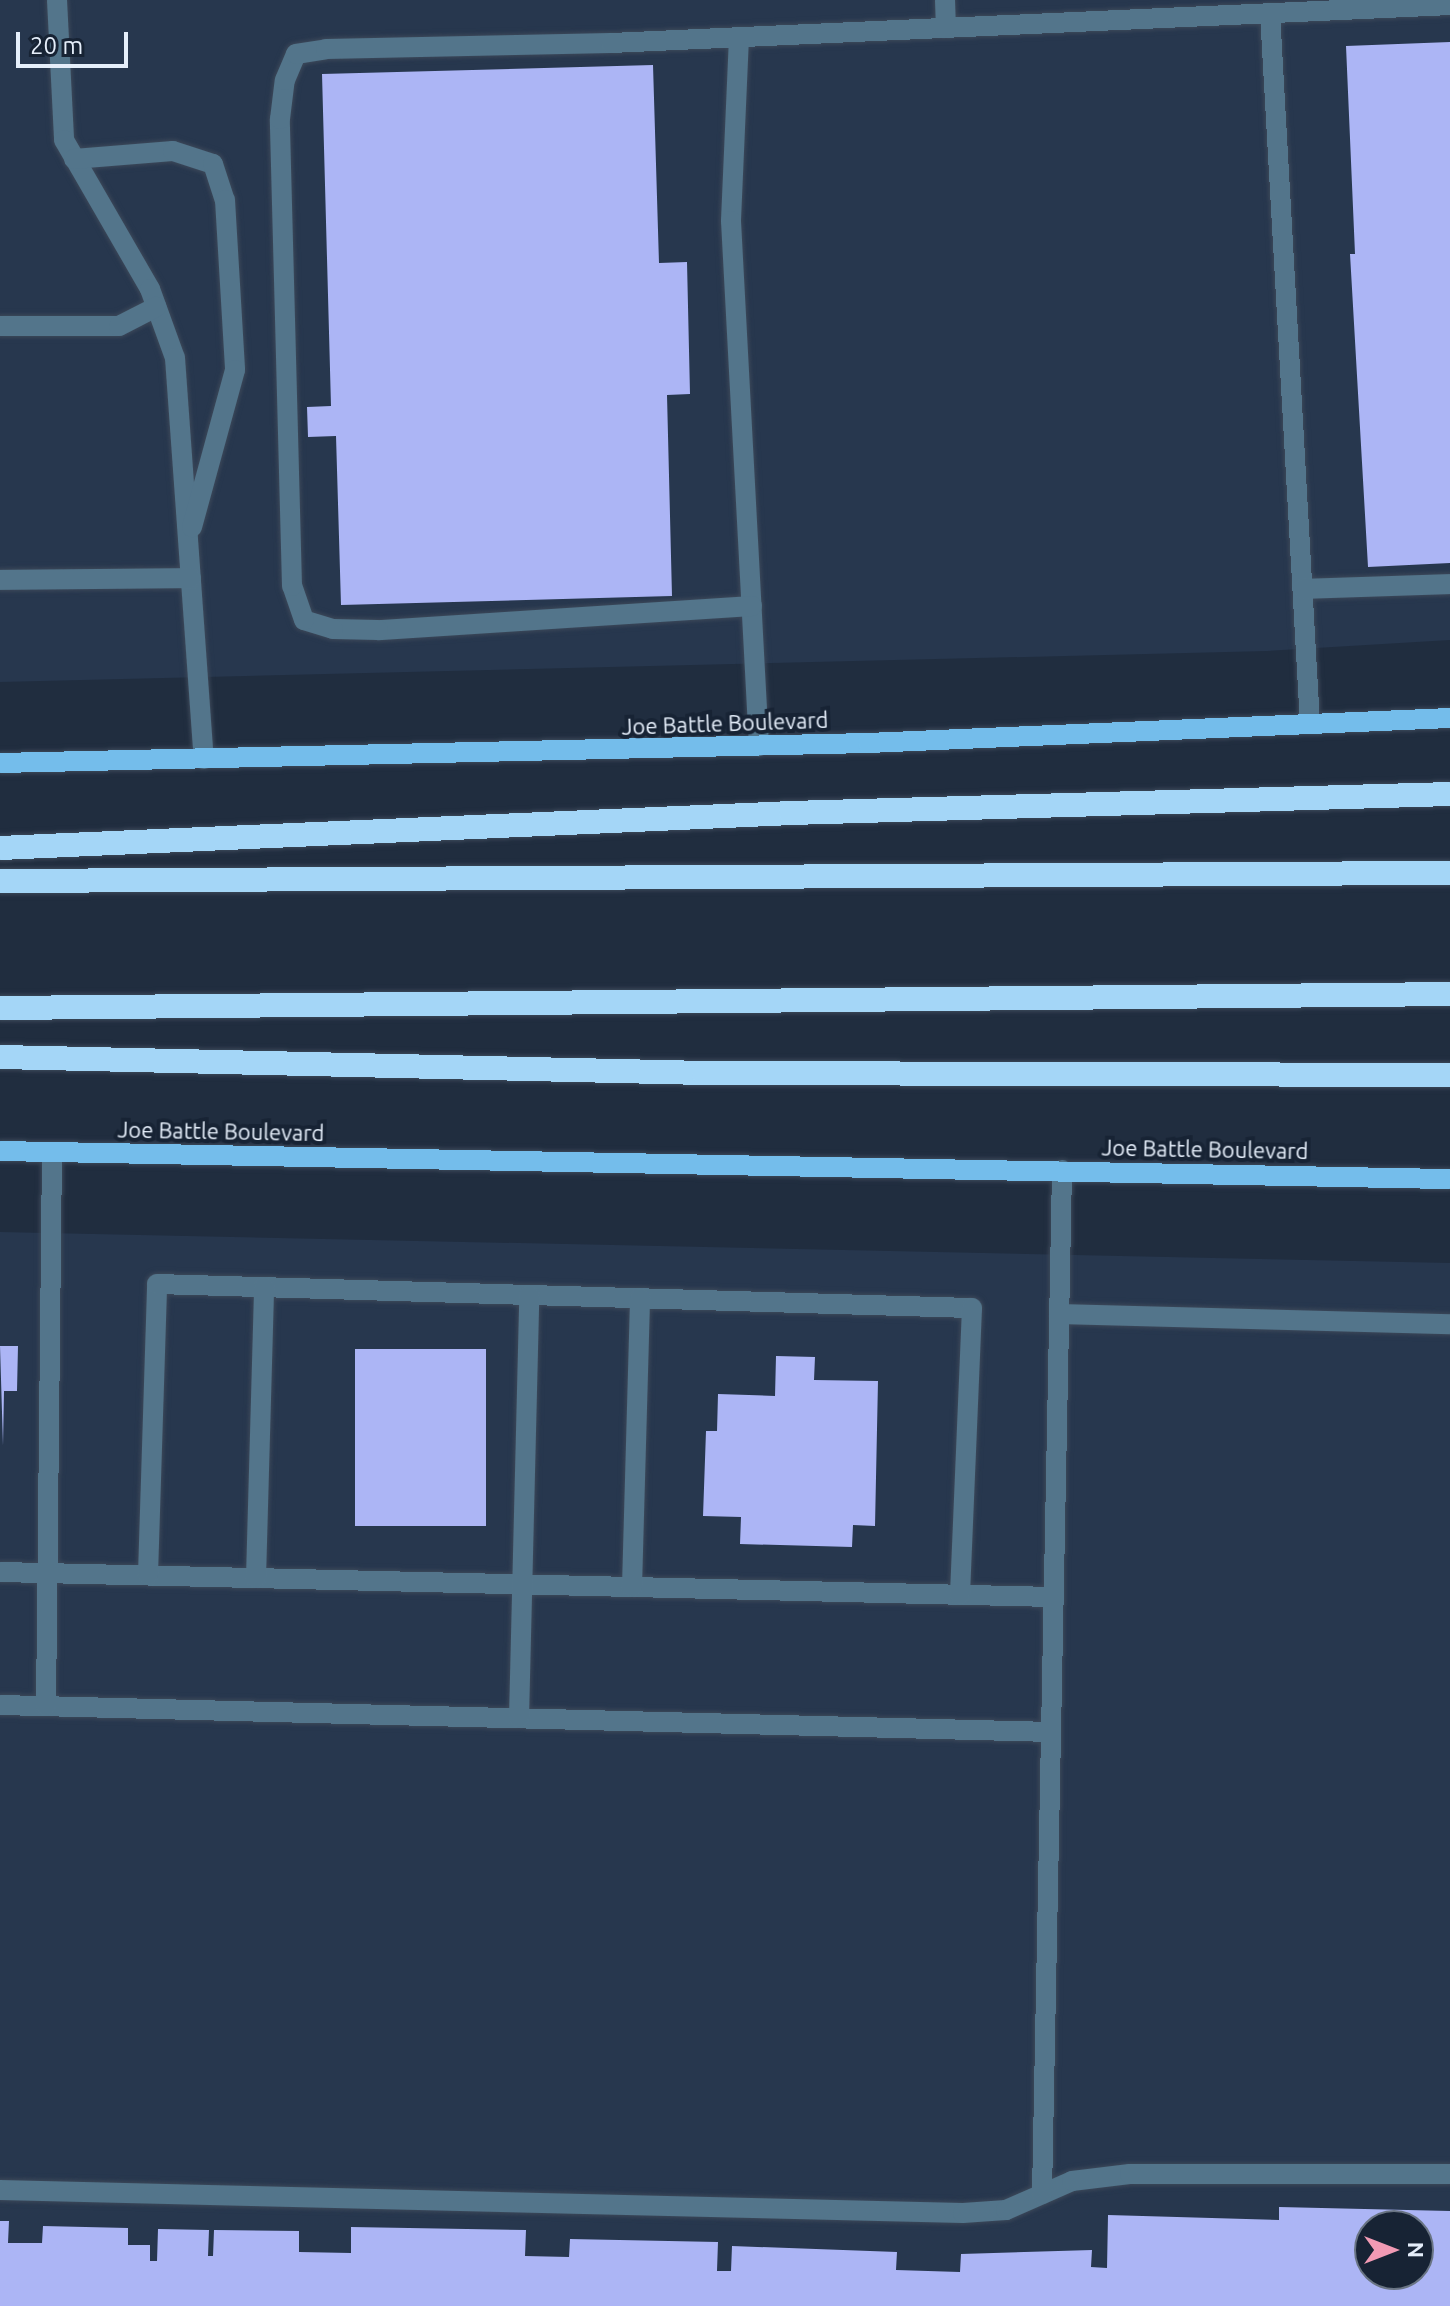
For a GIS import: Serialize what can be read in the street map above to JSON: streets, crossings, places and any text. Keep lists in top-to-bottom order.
{
  "streets": {
    "main road": ["Joe Battle Boulevard"]
  },
  "scale_bar": "20 m",
  "north": "right"
}
